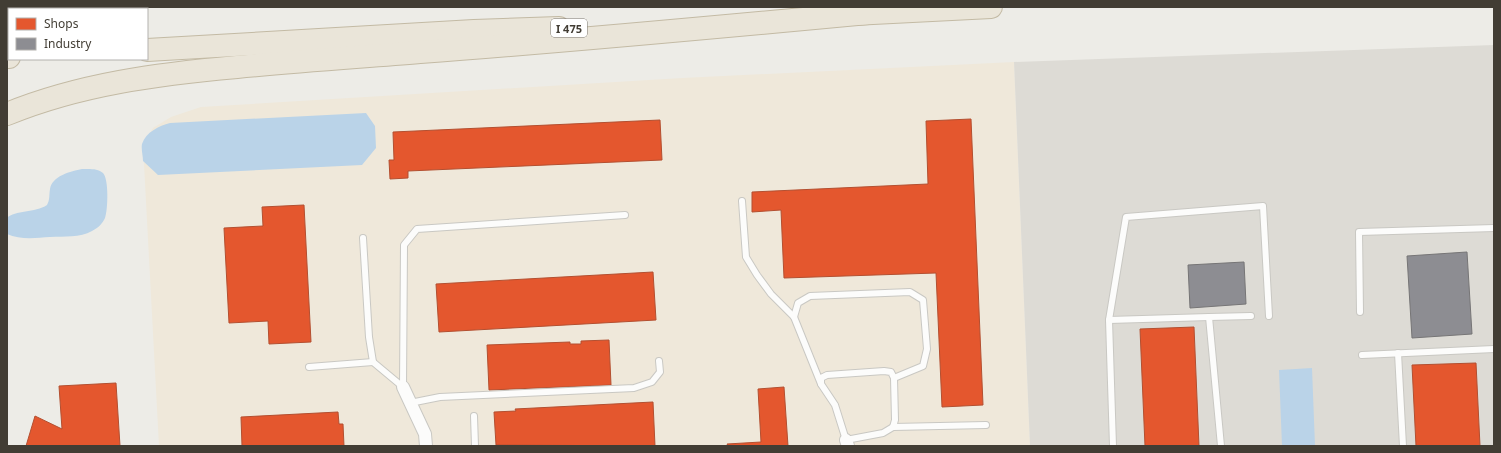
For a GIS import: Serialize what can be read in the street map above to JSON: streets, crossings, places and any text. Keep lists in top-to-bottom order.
{
  "streets": {
    "highway": ["I 475"]
  },
  "legend": ["Shops", "Industry"]
}
